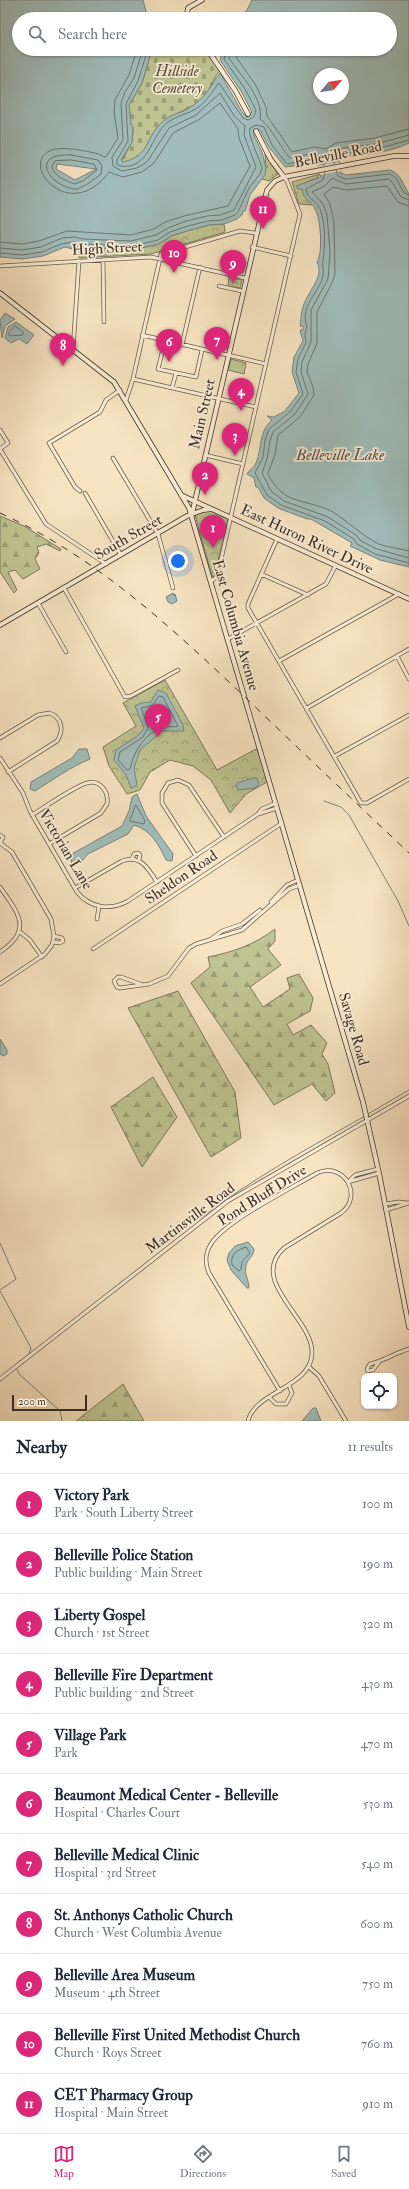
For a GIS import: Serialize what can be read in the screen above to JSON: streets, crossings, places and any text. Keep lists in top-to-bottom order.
{
  "streets": {
    "street": [
      "Belleville Road",
      "High Street",
      "Main Street",
      "South Street",
      "East Huron River Drive",
      "East Columbia Avenue",
      "Victorian Lane",
      "Sheldon Road",
      "Savage Road",
      "Pond Bluff Drive",
      "Martinsville Road"
    ]
  },
  "crossings": [
    ["Belleville Road", "Main Street"],
    ["High Street", "Main Street"],
    ["Main Street", "South Street"],
    ["Main Street", "East Huron River Drive"],
    ["Main Street", "East Columbia Avenue"],
    ["South Street", "East Huron River Drive"],
    ["South Street", "East Columbia Avenue"],
    ["East Columbia Avenue", "Savage Road"],
    ["Victorian Lane", "Savage Road"],
    ["Sheldon Road", "Savage Road"],
    ["Savage Road", "Martinsville Road"]
  ],
  "water": ["Belleville Lake"],
  "parks": ["Hillside Cemetery"],
  "scale_bar": "200 m",
  "north": "top right",
  "page": {
    "search": "Search here",
    "pins": [
      "11",
      "10",
      "9",
      "7",
      "6",
      "8",
      "4",
      "3",
      "2",
      "1",
      "5"
    ],
    "scale": "200 m",
    "heading": ["Nearby", "11 results"],
    "list": [
      {
        "mark": "1",
        "name": "Victory Park",
        "note": "Park · South Liberty Street",
        "value": "100 m"
      },
      {
        "mark": "2",
        "name": "Belleville Police Station",
        "note": "Public building · Main Street",
        "value": "190 m"
      },
      {
        "mark": "3",
        "name": "Liberty Gospel",
        "note": "Church · 1st Street",
        "value": "320 m"
      },
      {
        "mark": "4",
        "name": "Belleville Fire Department",
        "note": "Public building · 2nd Street",
        "value": "430 m"
      },
      {
        "mark": "5",
        "name": "Village Park",
        "note": "Park",
        "value": "470 m"
      },
      {
        "mark": "6",
        "name": "Beaumont Medical Center - Belleville",
        "note": "Hospital · Charles Court",
        "value": "530 m"
      },
      {
        "mark": "7",
        "name": "Belleville Medical Clinic",
        "note": "Hospital · 3rd Street",
        "value": "540 m"
      },
      {
        "mark": "8",
        "name": "St. Anthonys Catholic Church",
        "note": "Church · West Columbia Avenue",
        "value": "600 m"
      },
      {
        "mark": "9",
        "name": "Belleville Area Museum",
        "note": "Museum · 4th Street",
        "value": "750 m"
      },
      {
        "mark": "10",
        "name": "Belleville First United Methodist Church",
        "note": "Church · Roys Street",
        "value": "760 m"
      },
      {
        "mark": "11",
        "name": "CET Pharmacy Group",
        "note": "Hospital · Main Street",
        "value": "910 m"
      }
    ],
    "nav": ["Map", "Directions", "Saved"]
  }
}
